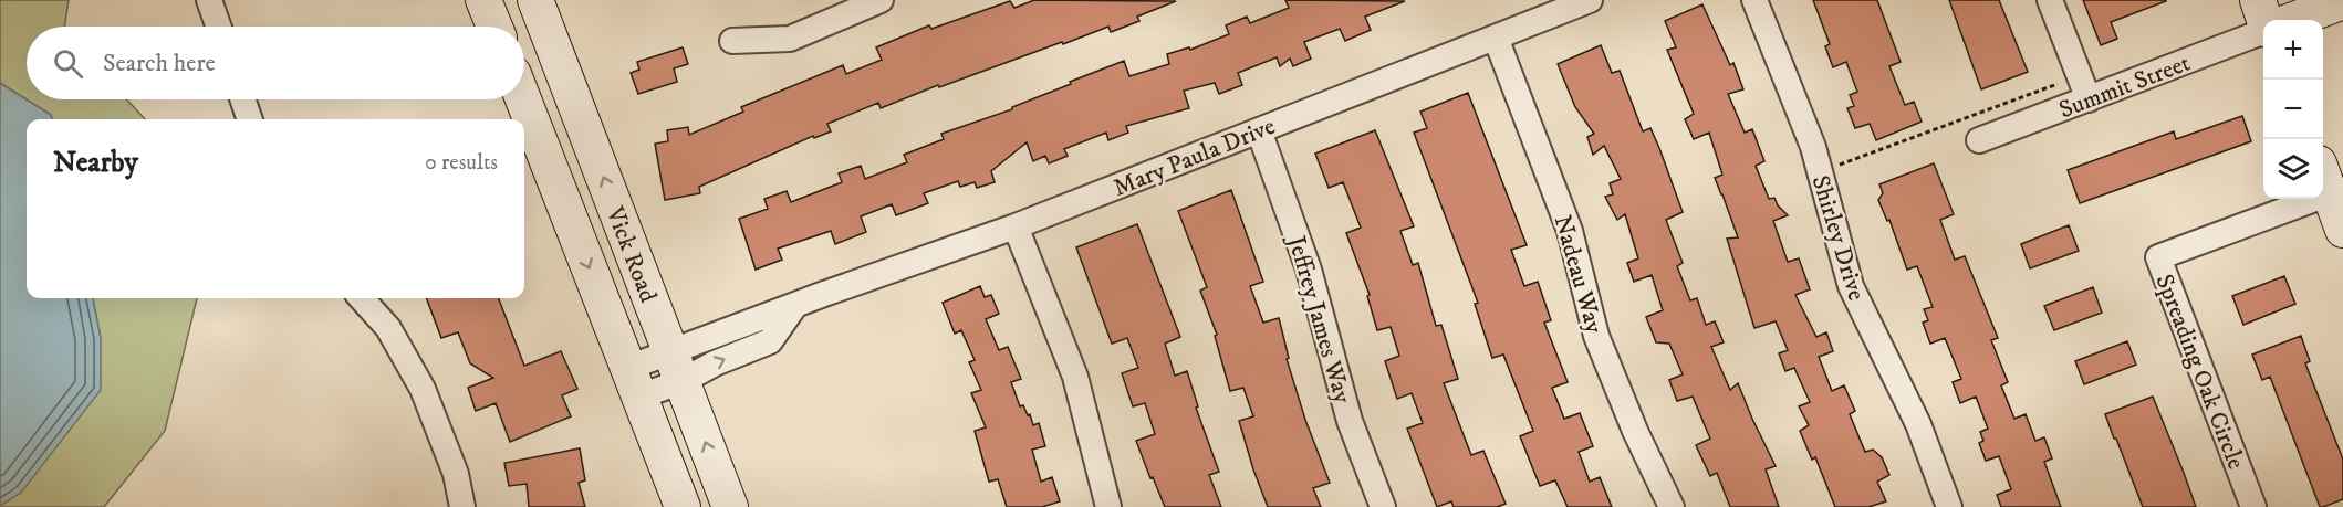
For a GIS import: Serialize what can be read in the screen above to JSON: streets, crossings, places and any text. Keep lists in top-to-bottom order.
{
  "streets": {
    "street": [
      "Summit Street",
      "Mary Paula Drive",
      "Shirley Drive",
      "Vick Road",
      "Nadeau Way",
      "Jeffrey James Way",
      "Spreading Oak Circle"
    ]
  },
  "crossings": [
    ["Mary Paula Drive", "Vick Road"],
    ["Mary Paula Drive", "Nadeau Way"],
    ["Mary Paula Drive", "Jeffrey James Way"]
  ],
  "page": {
    "map_buttons": ["+", "−"],
    "search": "Search here",
    "heading": ["Nearby", "0 results"]
  }
}
